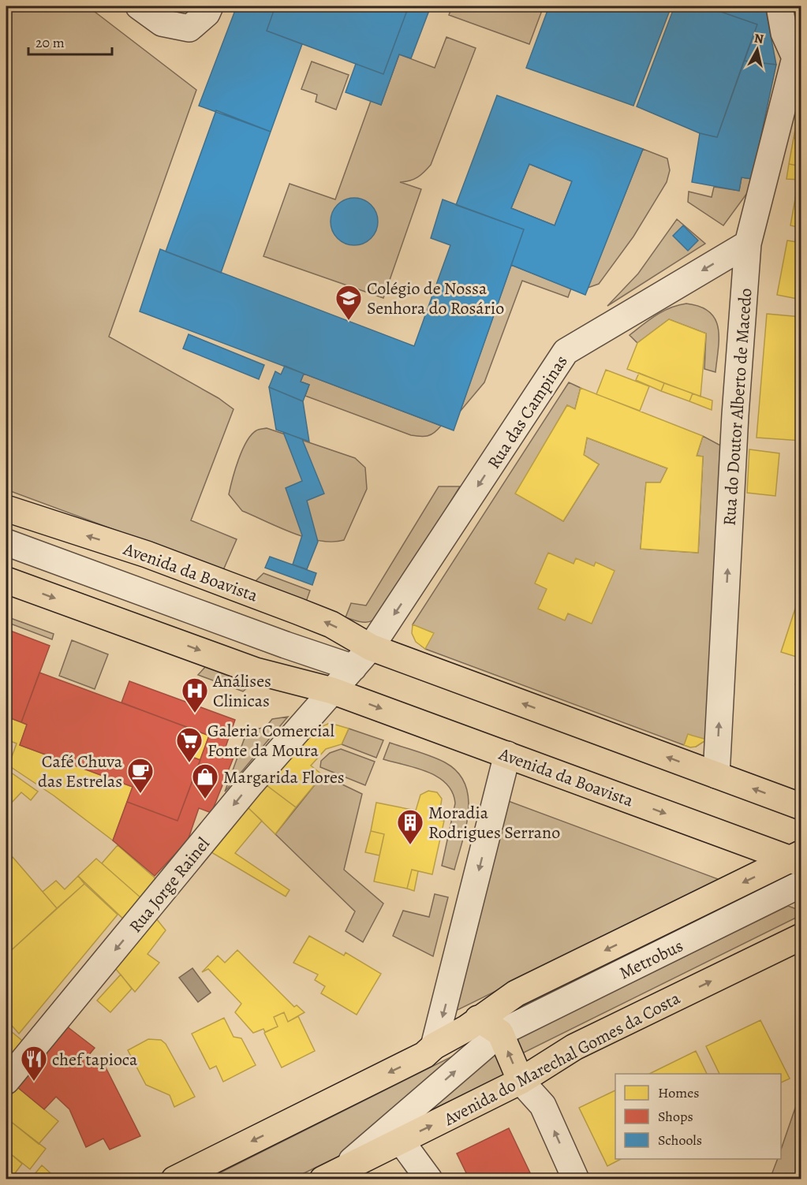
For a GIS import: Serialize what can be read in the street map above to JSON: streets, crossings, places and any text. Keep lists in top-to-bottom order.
{
  "streets": {
    "main road": ["Avenida da Boavista", "Avenida do Marechal Gomes da Costa"],
    "street": [
      "Rua do Doutor Alberto de Macedo",
      "Rua das Campinas",
      "Rua Jorge Rainel",
      "Metrobus"
    ]
  },
  "crossings": [
    ["Rua do Doutor Alberto de Macedo", "Rua das Campinas"],
    ["Rua do Doutor Alberto de Macedo", "Avenida da Boavista"],
    ["Rua das Campinas", "Avenida da Boavista"],
    ["Avenida da Boavista", "Rua Jorge Rainel"],
    ["Metrobus", "Avenida do Marechal Gomes da Costa"]
  ],
  "one_way": [
    "Rua do Doutor Alberto de Macedo",
    "Rua das Campinas",
    "Rua Jorge Rainel",
    "Metrobus"
  ],
  "places": {
    "school or university": ["Colégio de Nossa Senhora do Rosário"],
    "hospital": ["Análises Clinicas"],
    "supermarket": ["Galeria Comercial Fonte da Moura"],
    "cafe": ["Café Chuva das Estrelas"],
    "shop": ["Margarida Flores"],
    "building": ["Moradia Rodrigues Serrano"],
    "restaurant": ["chef tapioca"]
  },
  "legend": ["Homes", "Shops", "Schools"],
  "scale_bar": "20 m",
  "north": "top"
}
